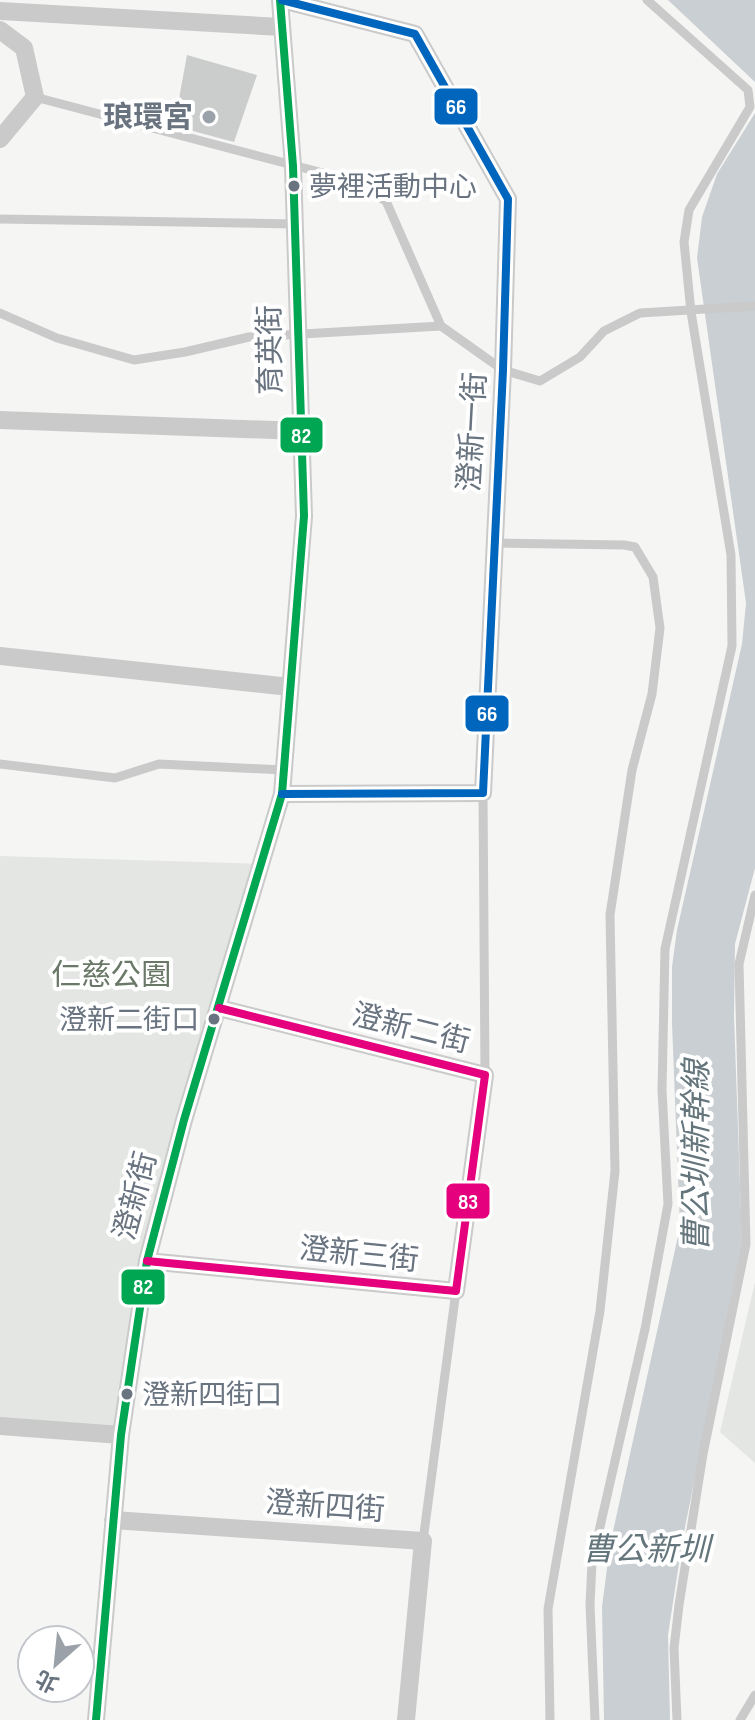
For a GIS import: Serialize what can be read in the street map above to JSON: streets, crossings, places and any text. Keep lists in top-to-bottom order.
{
  "streets": {
    "street": [
      "育英街",
      "澄新一街",
      "澄新二街",
      "澄新街",
      "澄新三街",
      "澄新四街"
    ]
  },
  "crossings": [
    ["育英街", "澄新一街"],
    ["育英街", "澄新街"],
    ["澄新二街", "澄新街"],
    ["澄新二街", "澄新三街"],
    ["澄新街", "澄新三街"],
    ["澄新街", "澄新四街"]
  ],
  "water": ["曹公圳新幹線", "曹公新圳"],
  "parks": ["仁慈公園"],
  "places": [
    "琅環宮",
    "夢裡活動中心",
    "澄新二街口",
    "澄新四街口"
  ],
  "lines": ["transit line 82", "transit line 66", "transit line 83"],
  "north": "bottom left"
}
